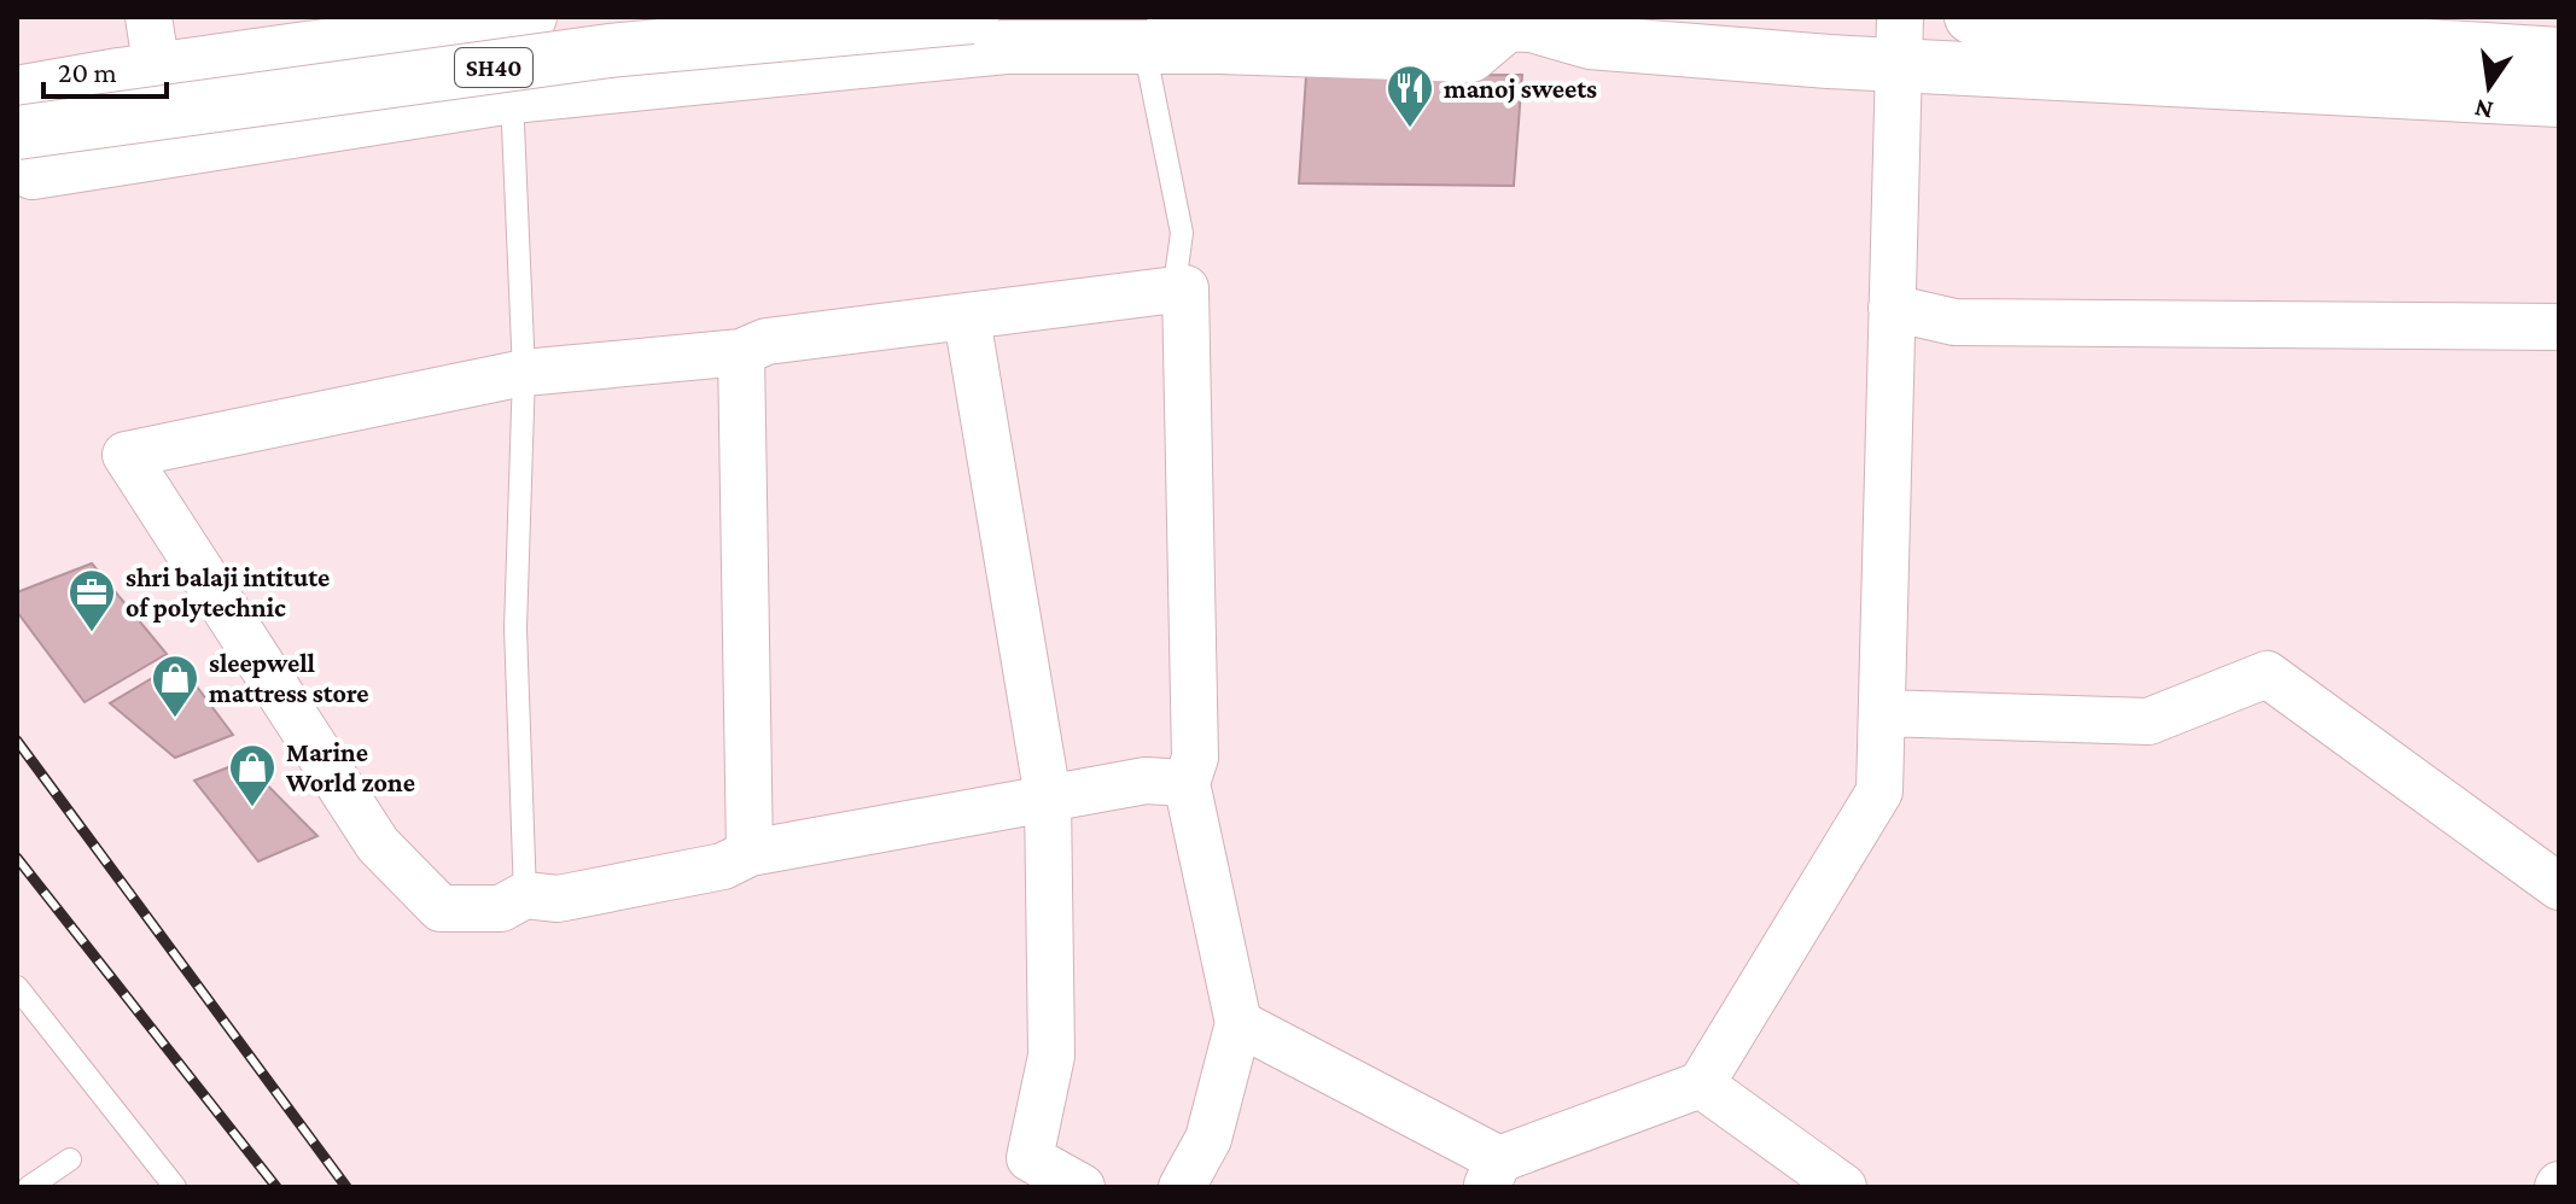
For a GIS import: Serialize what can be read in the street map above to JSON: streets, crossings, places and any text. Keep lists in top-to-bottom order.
{
  "streets": {
    "main road": ["SH40"]
  },
  "places": {
    "restaurant": ["manoj sweets"],
    "office": ["shri balaji intitute of polytechnic"],
    "shop": ["sleepwell mattress store", "Marine World zone"]
  },
  "scale_bar": "20 m",
  "north": "bottom"
}
